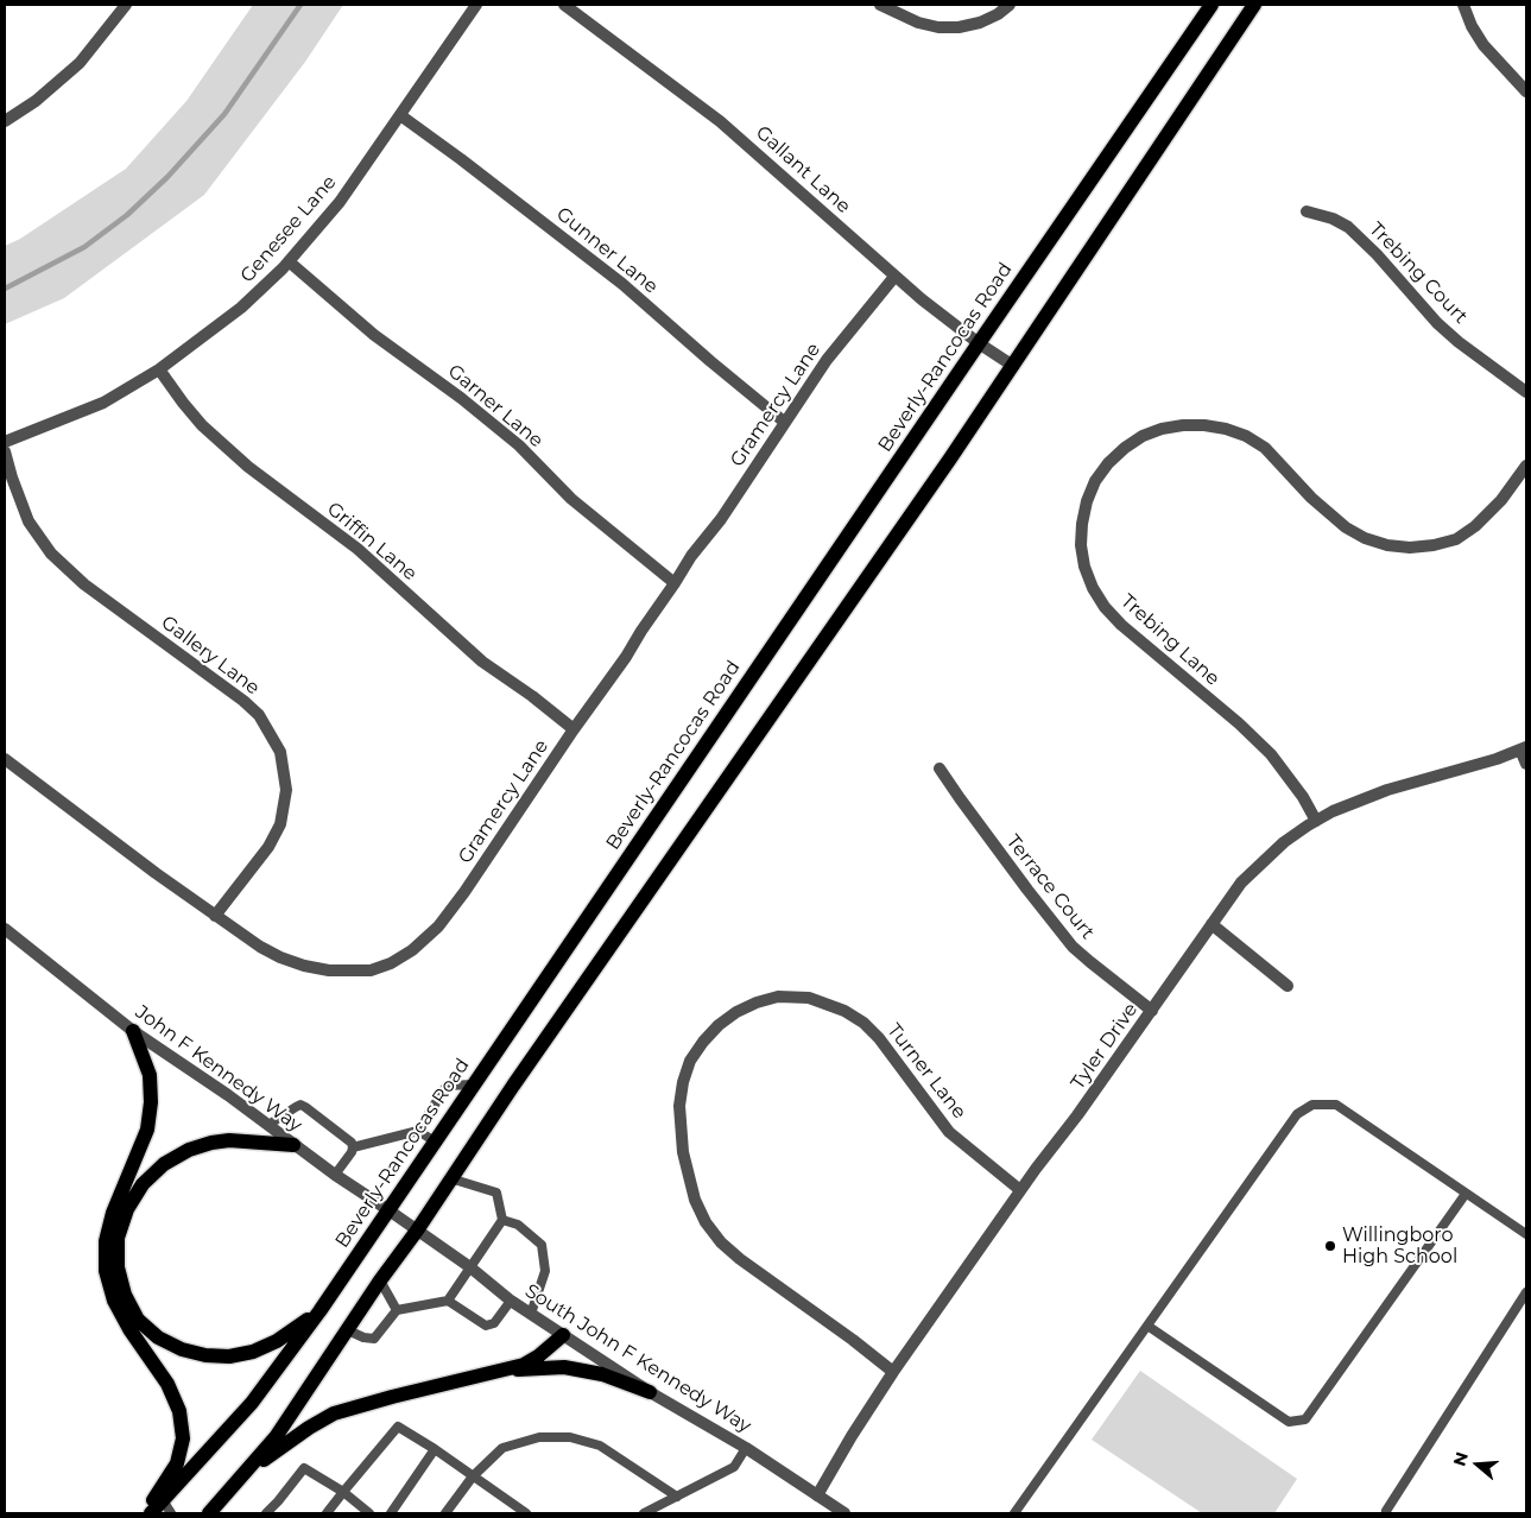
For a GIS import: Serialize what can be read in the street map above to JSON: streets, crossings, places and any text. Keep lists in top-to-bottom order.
{
  "streets": {
    "main road": ["Beverly-Rancocas Road"],
    "street": [
      "Gallant Lane",
      "Genesee Lane",
      "Gunner Lane",
      "Trebing Court",
      "Gramercy Lane",
      "Garner Lane",
      "Griffin Lane",
      "Trebing Lane",
      "Gallery Lane",
      "Terrace Court",
      "Tyler Drive",
      "John F Kennedy Way",
      "Turner Lane",
      "South John F Kennedy Way"
    ]
  },
  "crossings": [
    ["Gallant Lane", "Beverly-Rancocas Road"],
    ["Gallant Lane", "Gramercy Lane"],
    ["Genesee Lane", "Gunner Lane"],
    ["Genesee Lane", "Garner Lane"],
    ["Genesee Lane", "Griffin Lane"],
    ["Gunner Lane", "Gramercy Lane"],
    ["Beverly-Rancocas Road", "John F Kennedy Way"],
    ["Gramercy Lane", "Garner Lane"],
    ["Gramercy Lane", "Griffin Lane"],
    ["Gramercy Lane", "Gallery Lane"],
    ["Trebing Lane", "Tyler Drive"],
    ["Terrace Court", "Tyler Drive"],
    ["Tyler Drive", "Turner Lane"],
    ["Tyler Drive", "South John F Kennedy Way"],
    ["John F Kennedy Way", "South John F Kennedy Way"]
  ],
  "places": ["Willingboro High School"],
  "north": "left"
}
